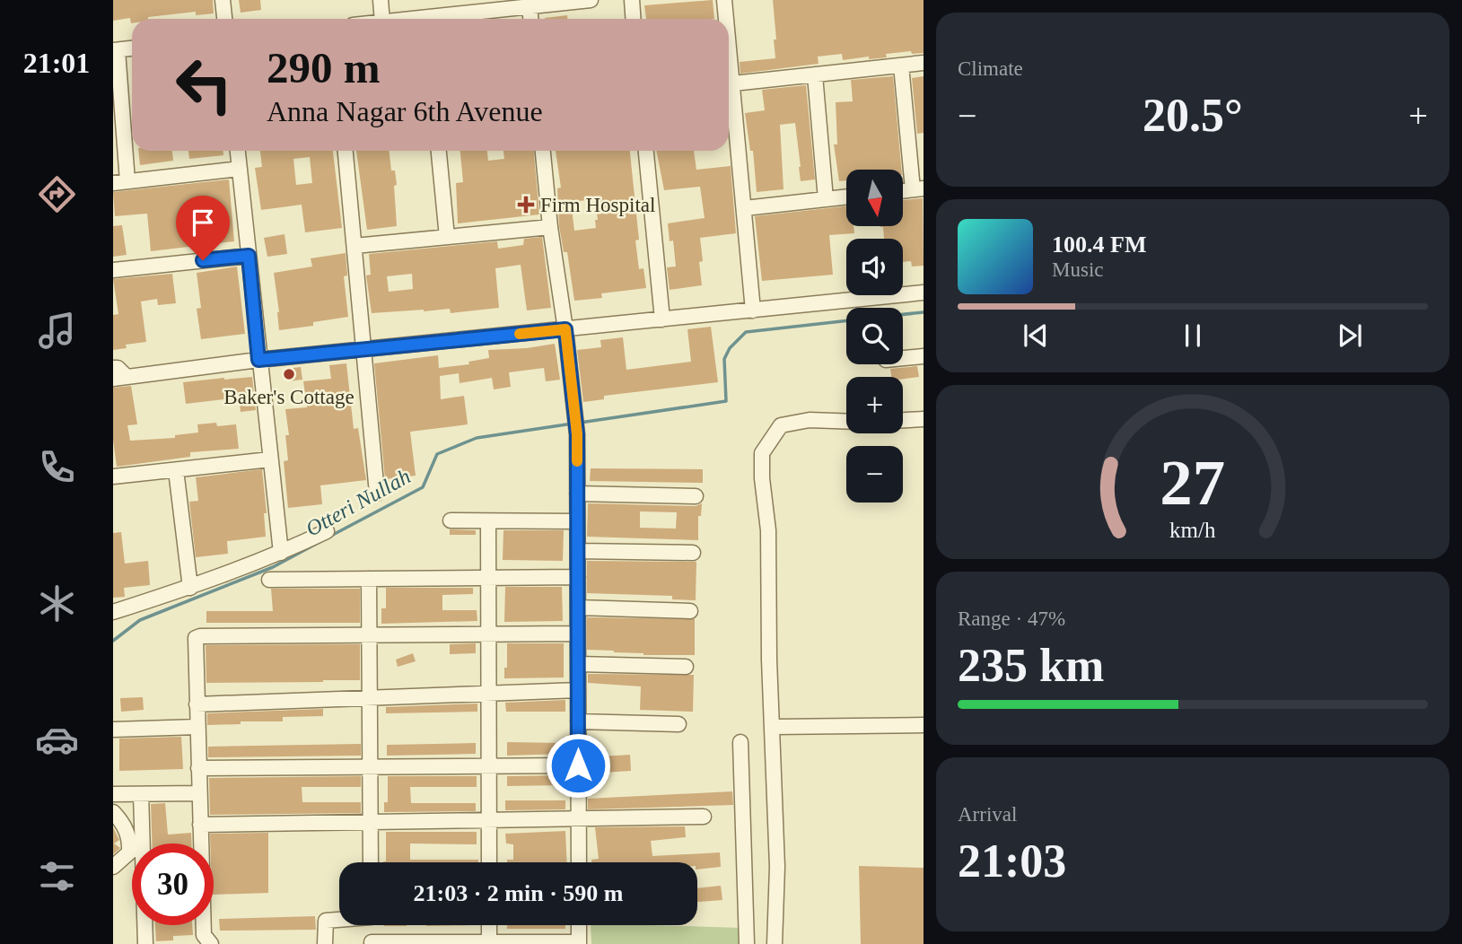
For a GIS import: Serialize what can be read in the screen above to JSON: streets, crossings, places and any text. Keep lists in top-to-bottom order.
{
  "water": ["Otteri Nullah"],
  "places": {
    "health": ["Firm Hospital"],
    "other": ["Baker's Cottage"]
  },
  "north": "bottom",
  "page": {
    "tabs": "21:01",
    "tile": [
      "Climate",
      ["Range · 47%", "235 km"],
      ["Arrival", "21:03"]
    ],
    "turn": ["290 m", "Anna Nagar 6th Avenue"],
    "heat": ["−", "20.5°", "+"],
    "map_buttons": ["+", "−"],
    "song": ["100.4 FM", "Music"],
    "limit": "30",
    "trip": "21:03 · 2 min · 590 m",
    "gauge": ["27", "km/h"]
  }
}
